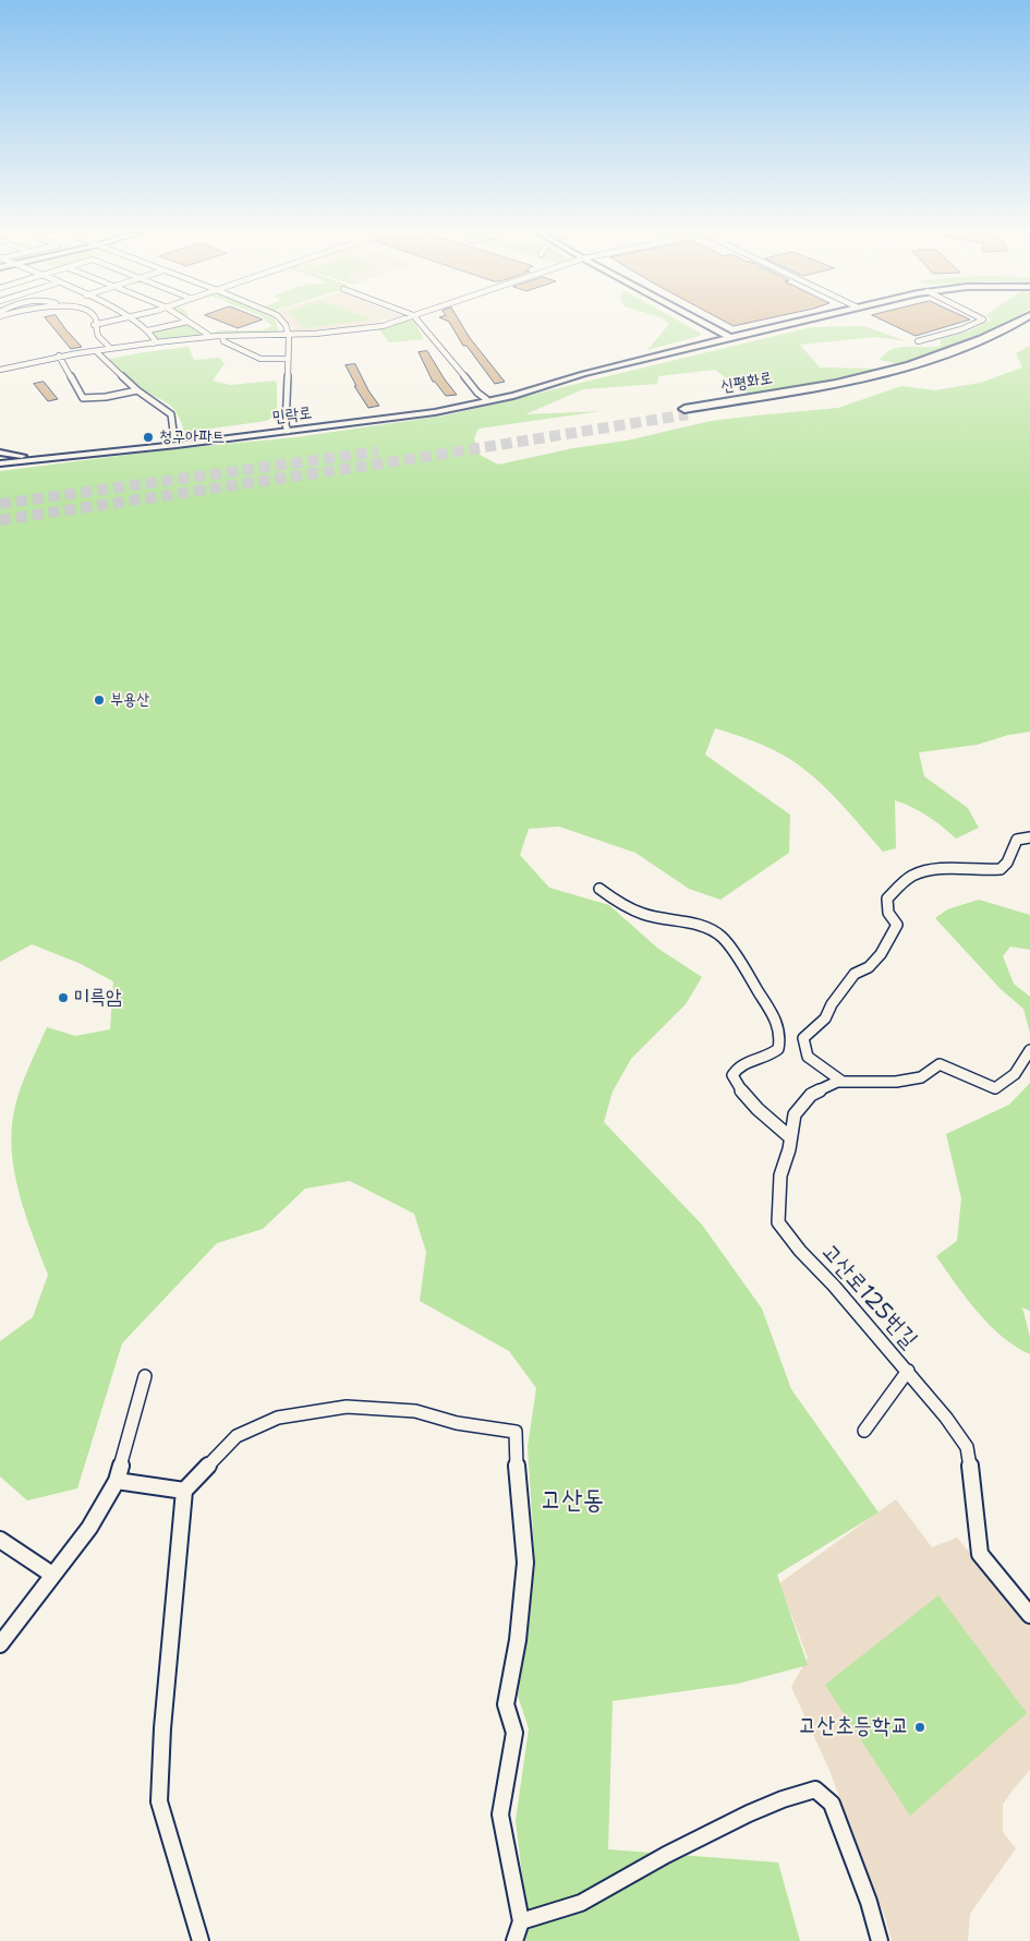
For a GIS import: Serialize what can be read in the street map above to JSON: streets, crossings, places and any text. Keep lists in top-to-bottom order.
{
  "streets": {
    "highway": ["신평화로"],
    "main road": ["민락로"],
    "street": ["고산로125번길"]
  },
  "districts": ["고산동"],
  "places": [
    "청구아파트",
    "부용산",
    "미륵암",
    "고산초등학교"
  ]
}
